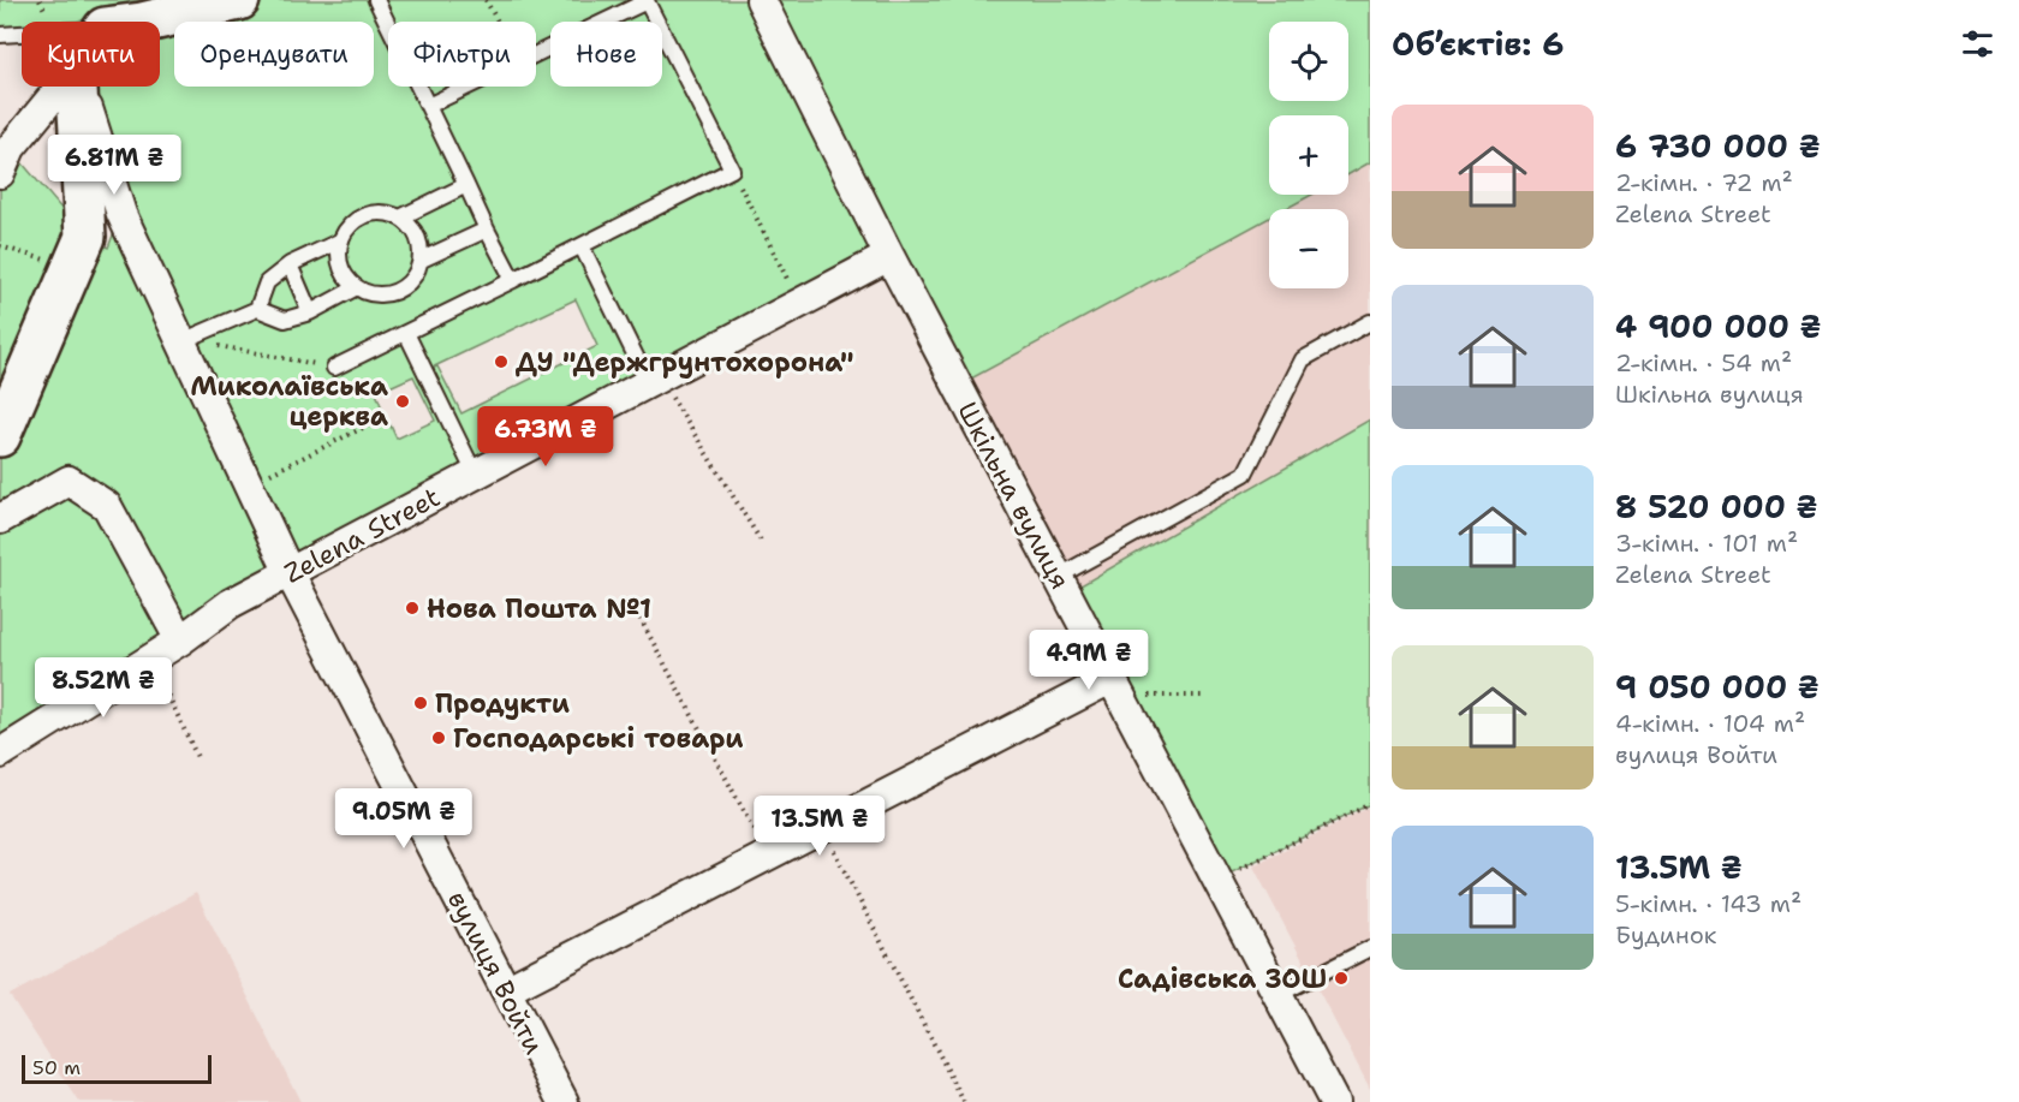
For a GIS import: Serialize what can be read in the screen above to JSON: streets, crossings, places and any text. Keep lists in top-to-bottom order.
{
  "streets": {
    "street": ["Шкільна вулиця", "Zelena Street", "вулиця Войти"]
  },
  "crossings": [
    ["Шкільна вулиця", "Zelena Street"],
    ["Zelena Street", "вулиця Войти"]
  ],
  "places": [
    "ДУ \"Держгрунтохорона\"",
    "Миколаївська церква",
    "Нова Пошта №1",
    "Продукти",
    "Господарські товари",
    "Садівська ЗОШ"
  ],
  "scale_bar": "50 m",
  "page": {
    "heading": "Об’єктів: 6",
    "map_buttons": ["+", "−"],
    "chip": [
      "Купити",
      "Орендувати",
      "Фільтри",
      "Нове"
    ],
    "list": [
      {
        "name": "6 730 000 ₴",
        "note": "2-кімн. · 72 m² · Zelena Street"
      },
      {
        "name": "4 900 000 ₴",
        "note": "2-кімн. · 54 m² · Шкільна вулиця"
      },
      {
        "name": "8 520 000 ₴",
        "note": "3-кімн. · 101 m² · Zelena Street"
      },
      {
        "name": "9 050 000 ₴",
        "note": "4-кімн. · 104 m² · вулиця Войти"
      },
      {
        "name": "13.5M ₴",
        "note": "5-кімн. · 143 m² · Будинок"
      }
    ],
    "price": [
      "6.81M ₴",
      "6.73M ₴",
      "4.9M ₴",
      "8.52M ₴",
      "9.05M ₴",
      "13.5M ₴"
    ],
    "scale": "50 m"
  }
}
